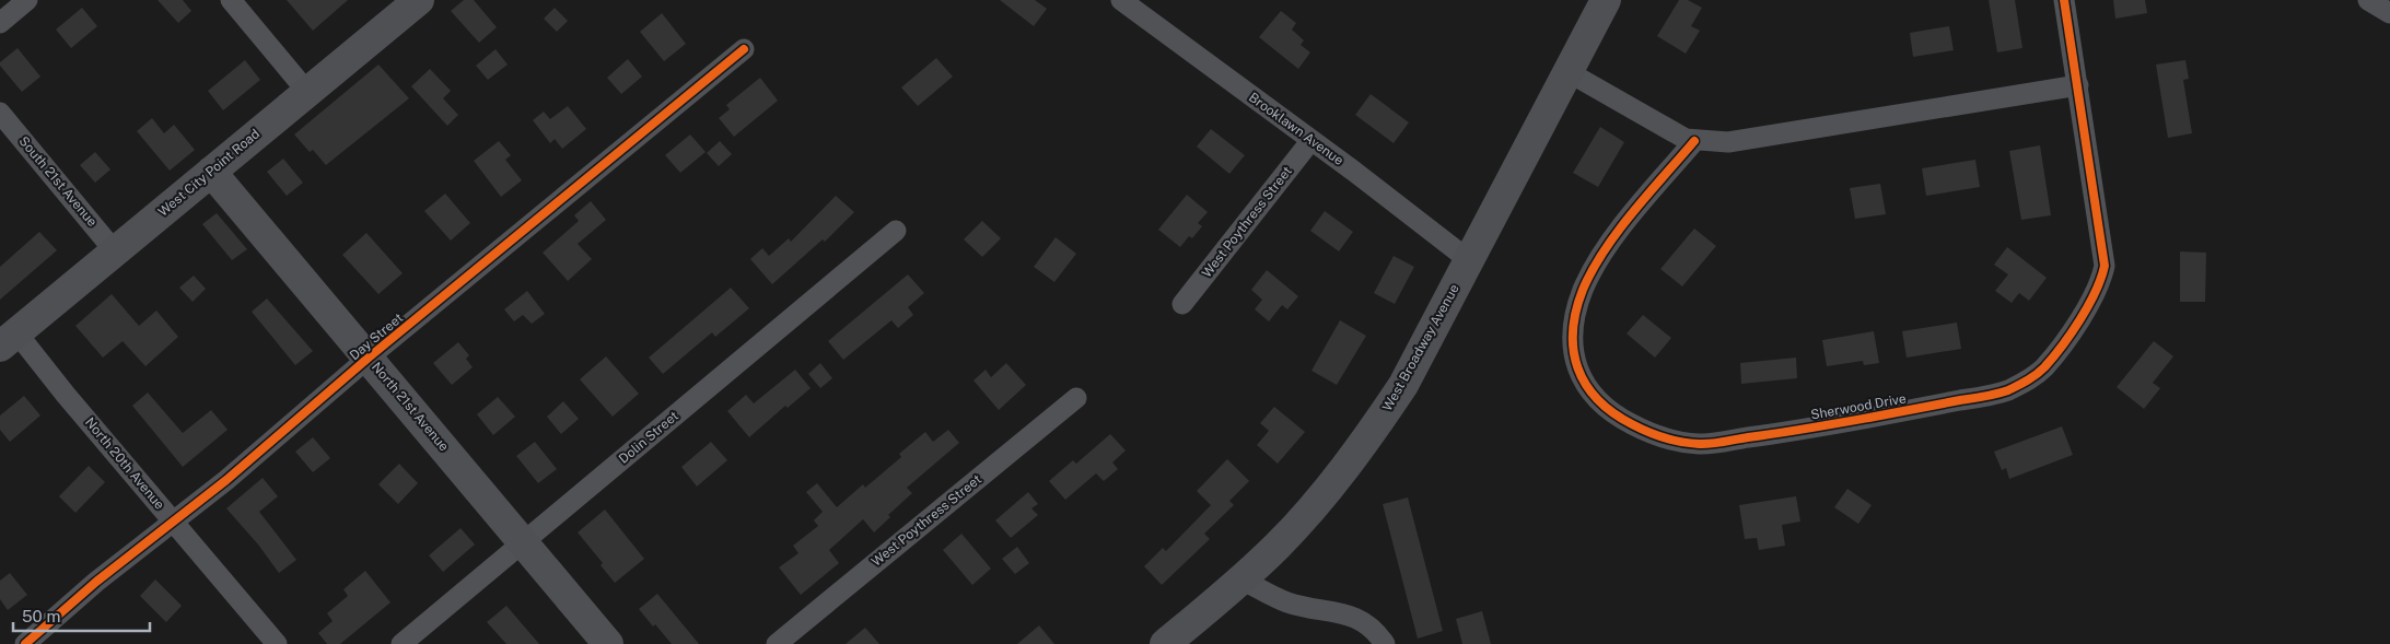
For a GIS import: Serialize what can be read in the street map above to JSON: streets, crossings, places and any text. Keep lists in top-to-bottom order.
{
  "streets": {
    "street": [
      "Brooklawn Avenue",
      "West City Point Road",
      "South 21st Avenue",
      "West Poythress Street",
      "Day Street",
      "West Broadway Avenue",
      "North 21st Avenue",
      "Sherwood Drive",
      "Dolin Street",
      "North 20th Avenue"
    ]
  },
  "crossings": [
    ["Brooklawn Avenue", "West Poythress Street"],
    ["Brooklawn Avenue", "West Broadway Avenue"],
    ["West City Point Road", "South 21st Avenue"],
    ["West City Point Road", "North 21st Avenue"],
    ["West City Point Road", "North 20th Avenue"],
    ["Day Street", "North 21st Avenue"],
    ["Day Street", "North 20th Avenue"],
    ["North 21st Avenue", "Dolin Street"]
  ],
  "scale_bar": "50 m"
}
